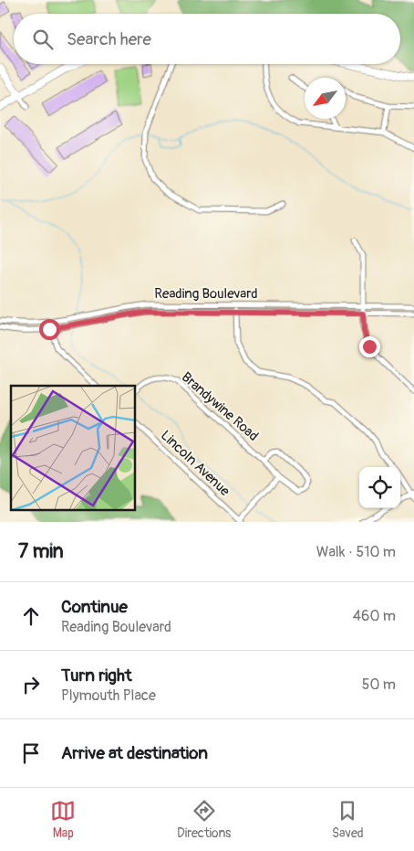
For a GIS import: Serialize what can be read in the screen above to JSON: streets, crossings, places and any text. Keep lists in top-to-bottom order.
{
  "streets": {
    "street": ["Reading Boulevard", "Brandywine Road", "Lincoln Avenue"]
  },
  "north": "bottom left",
  "page": {
    "search": "Search here",
    "heading": ["7 min", "Walk · 510 m"],
    "list": [
      ["Continue", "Reading Boulevard", "460 m"],
      ["Turn right", "Plymouth Place", "50 m"],
      "Arrive at destination"
    ],
    "nav": ["Map", "Directions", "Saved"]
  }
}
